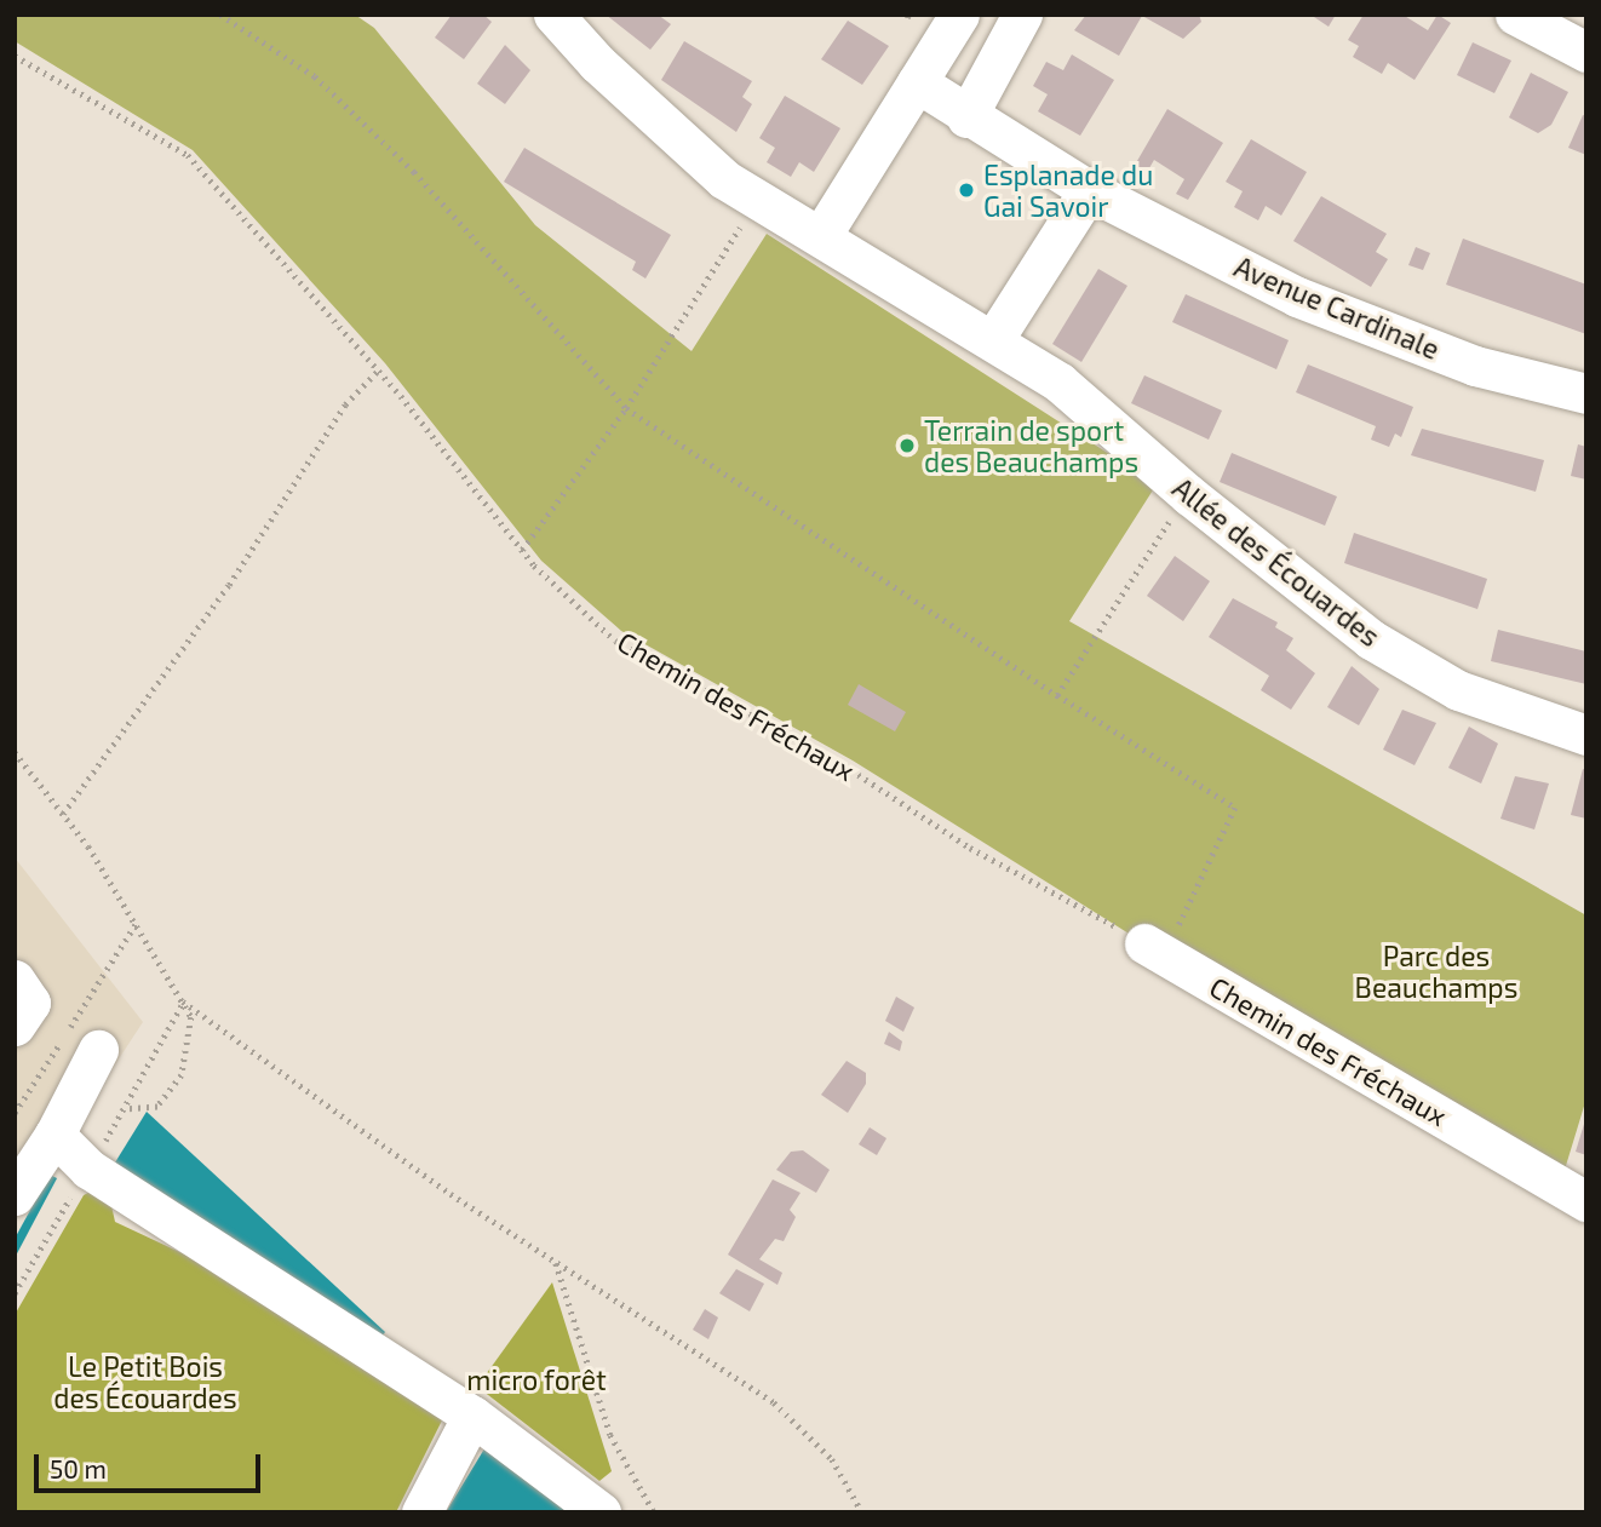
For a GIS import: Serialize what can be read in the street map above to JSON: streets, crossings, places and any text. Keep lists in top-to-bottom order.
{
  "streets": {
    "street": ["Avenue Cardinale", "Allée des Écouardes", "Chemin des Fréchaux"]
  },
  "parks": ["Parc des Beauchamps", "Le Petit Bois des Écouardes", "micro forêt"],
  "places": ["Esplanade du Gai Savoir", "Terrain de sport des Beauchamps"],
  "scale_bar": "50 m"
}
